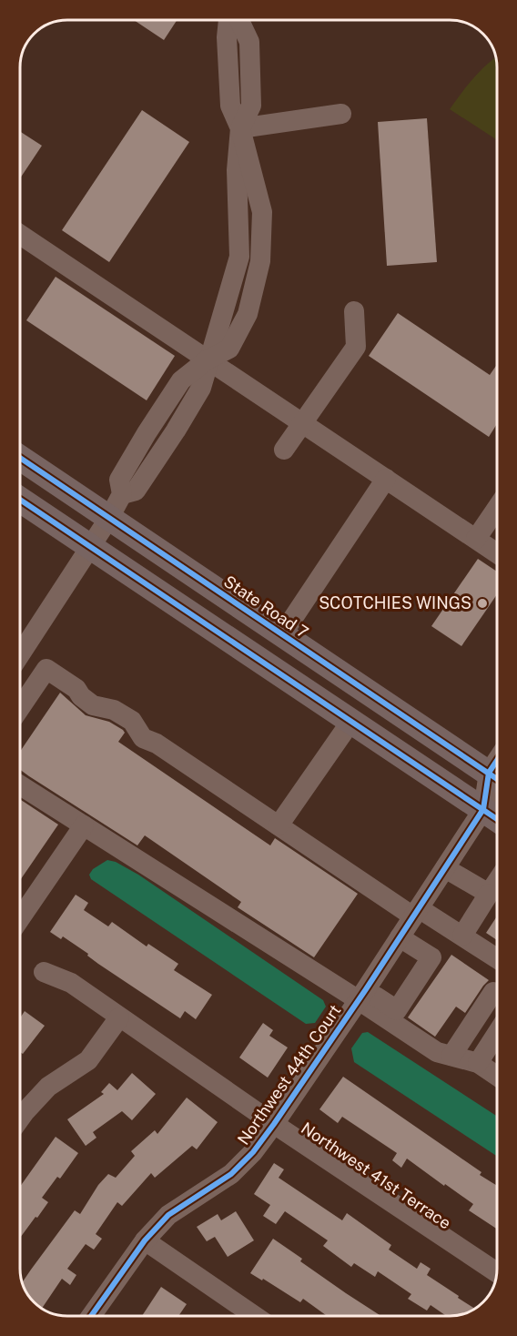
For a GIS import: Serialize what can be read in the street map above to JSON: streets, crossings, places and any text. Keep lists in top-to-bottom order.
{
  "streets": {
    "main road": ["State Road 7"],
    "street": ["Northwest 44th Court", "Northwest 41st Terrace"]
  },
  "crossings": [
    ["Northwest 44th Court", "Northwest 41st Terrace"]
  ],
  "places": ["SCOTCHIES WINGS"]
}
